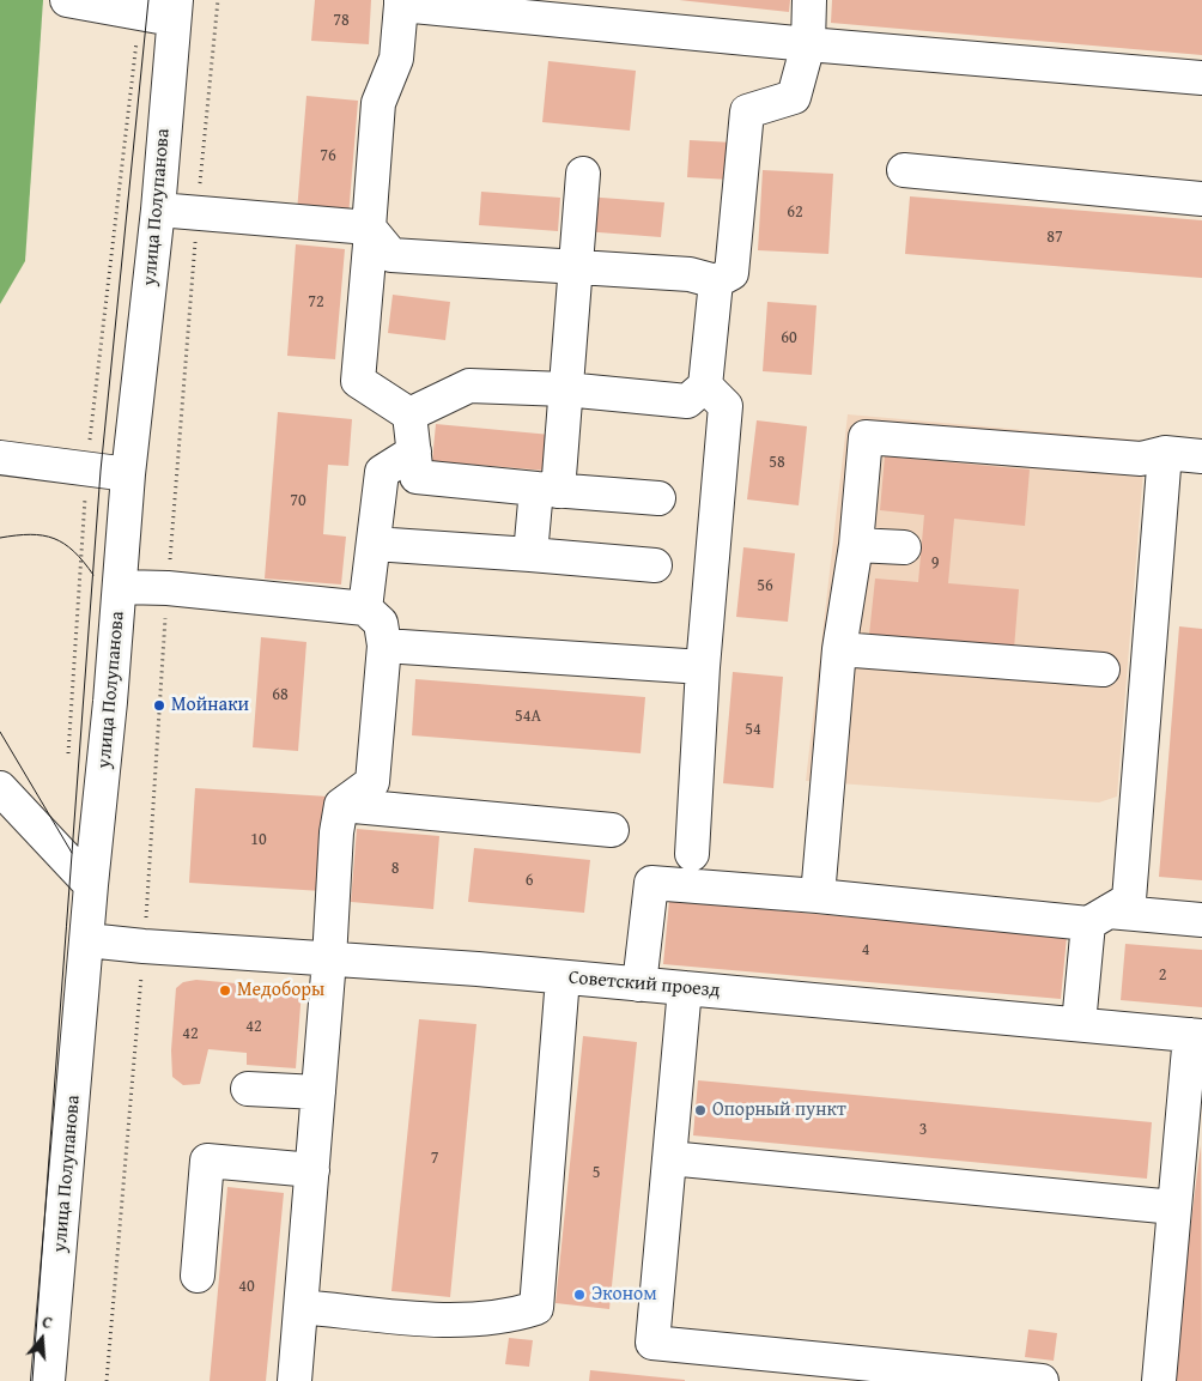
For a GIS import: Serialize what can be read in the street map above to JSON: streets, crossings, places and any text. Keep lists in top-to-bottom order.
{
  "streets": {
    "street": ["улица Полупанова", "Советский проезд"]
  },
  "crossings": [
    ["улица Полупанова", "Советский проезд"]
  ],
  "places": [
    "Мойнаки",
    "Медоборы",
    "Опорный пункт",
    "Эконом"
  ],
  "house_numbers": [
    "78",
    "76",
    "62",
    "87",
    "72",
    "60",
    "58",
    "70",
    "9",
    "56",
    "68",
    "54А",
    "54",
    "10",
    "8",
    "6",
    "4",
    "2",
    "42",
    "42",
    "3",
    "7",
    "5",
    "40"
  ],
  "north": "top"
}
